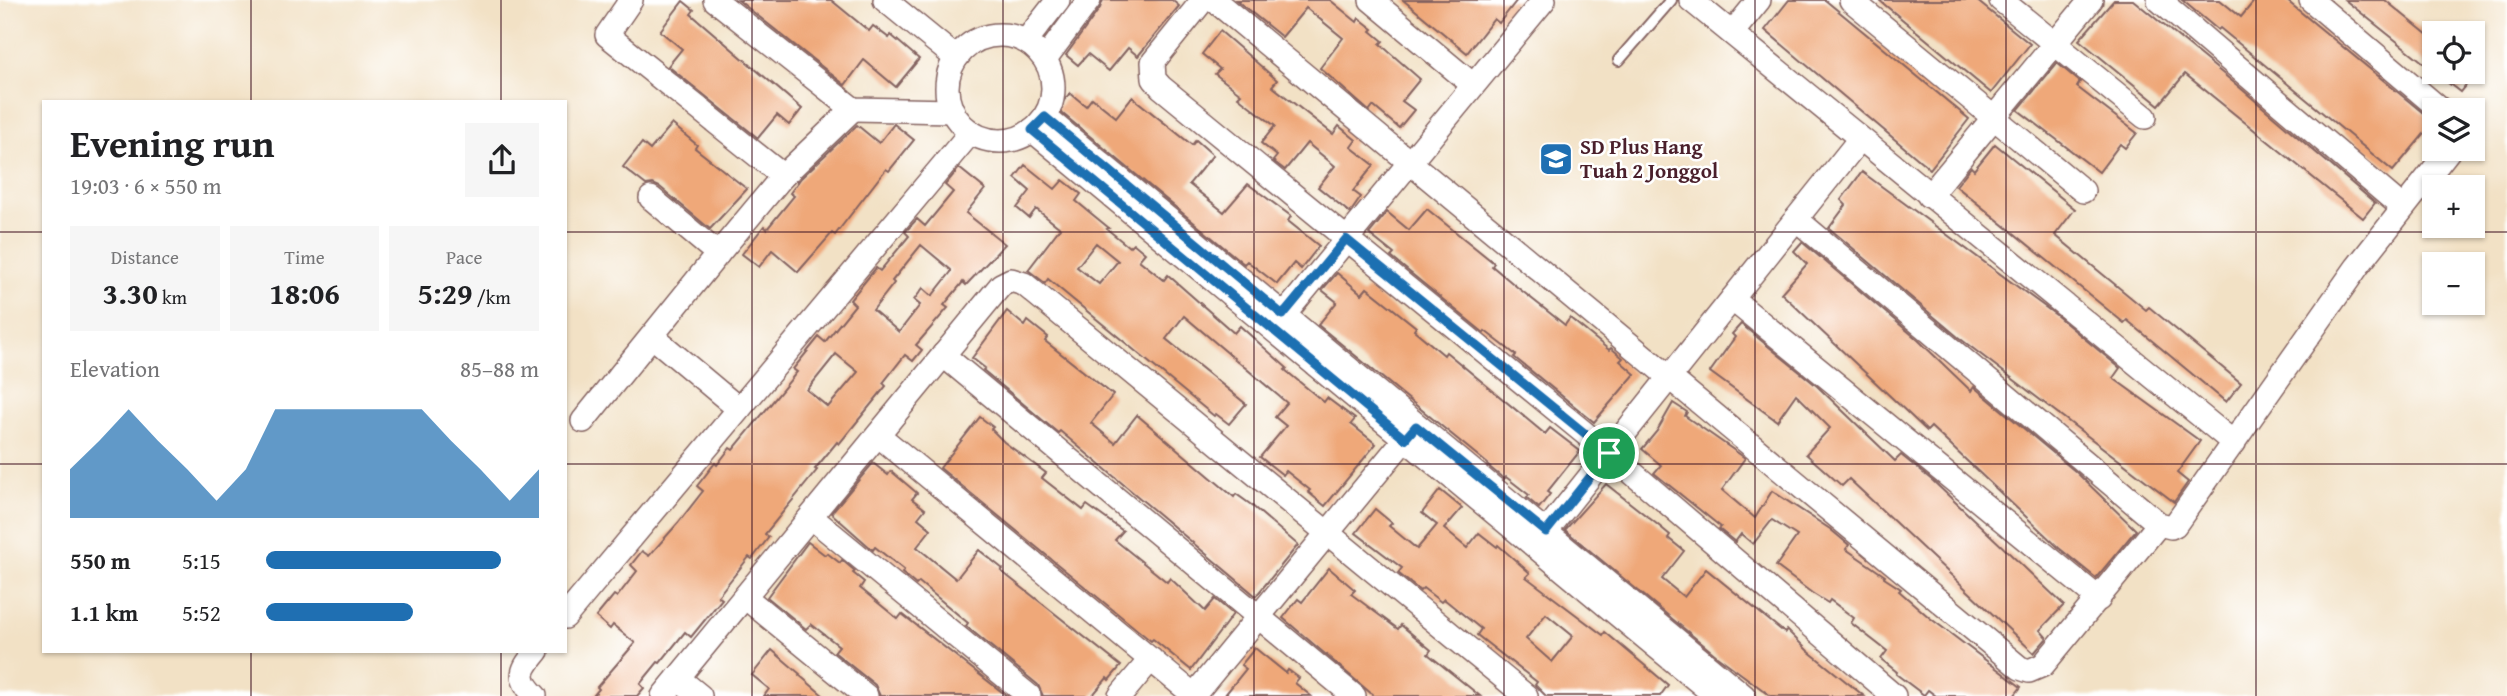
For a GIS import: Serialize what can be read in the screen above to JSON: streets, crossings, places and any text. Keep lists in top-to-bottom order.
{
  "places": {
    "school or university": ["SD Plus Hang Tuah 2 Jonggol"]
  },
  "page": {
    "map_buttons": ["+", "−"],
    "heading": ["Evening run", "19:03 · 6 × 550 m"],
    "stats": [
      ["Distance", "3.30 km"],
      ["Time", "18:06"],
      ["Pace", "5:29 /km"]
    ],
    "chart": ["Elevation", "85–88 m"],
    "list": [
      {
        "name": "550 m",
        "note": "5:15"
      },
      {
        "name": "1.1 km",
        "note": "5:52"
      }
    ]
  }
}
